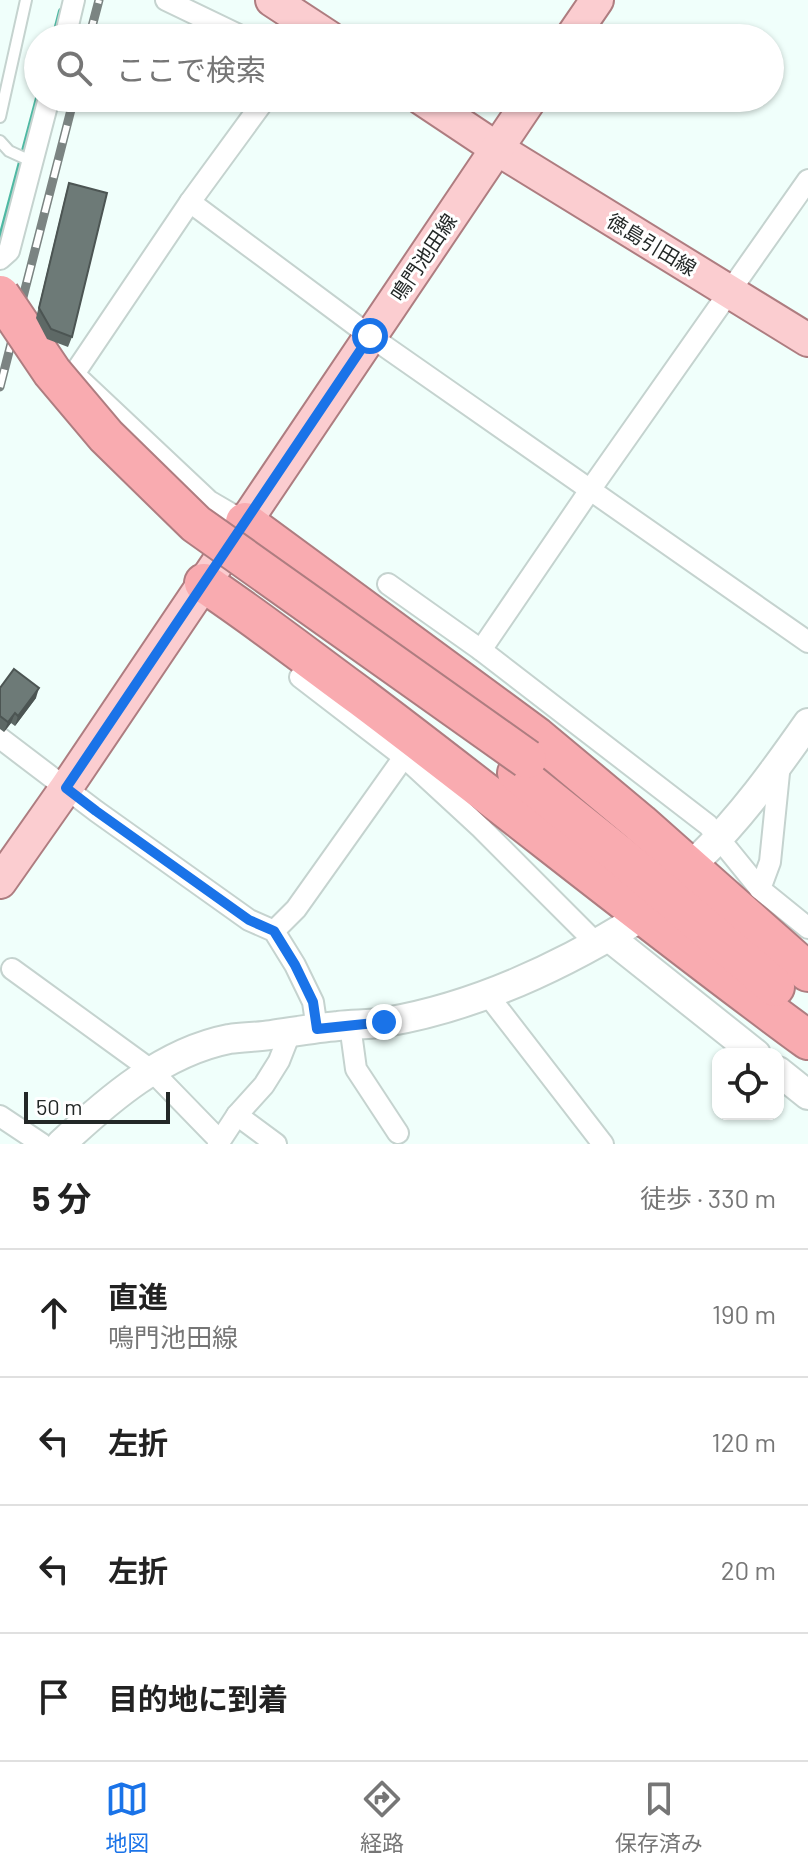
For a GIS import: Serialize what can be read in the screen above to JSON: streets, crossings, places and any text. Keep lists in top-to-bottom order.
{
  "streets": {
    "main road": ["徳島引田線", "鳴門池田線"]
  },
  "crossings": [
    ["徳島引田線", "鳴門池田線"]
  ],
  "scale_bar": "50 m",
  "page": {
    "search": "ここで検索",
    "scale": "50 m",
    "heading": ["5 分", "徒歩 · 330 m"],
    "list": [
      ["直進", "鳴門池田線", "190 m"],
      ["左折", "120 m"],
      ["左折", "20 m"],
      "目的地に到着"
    ],
    "nav": ["地図", "経路", "保存済み"]
  }
}
